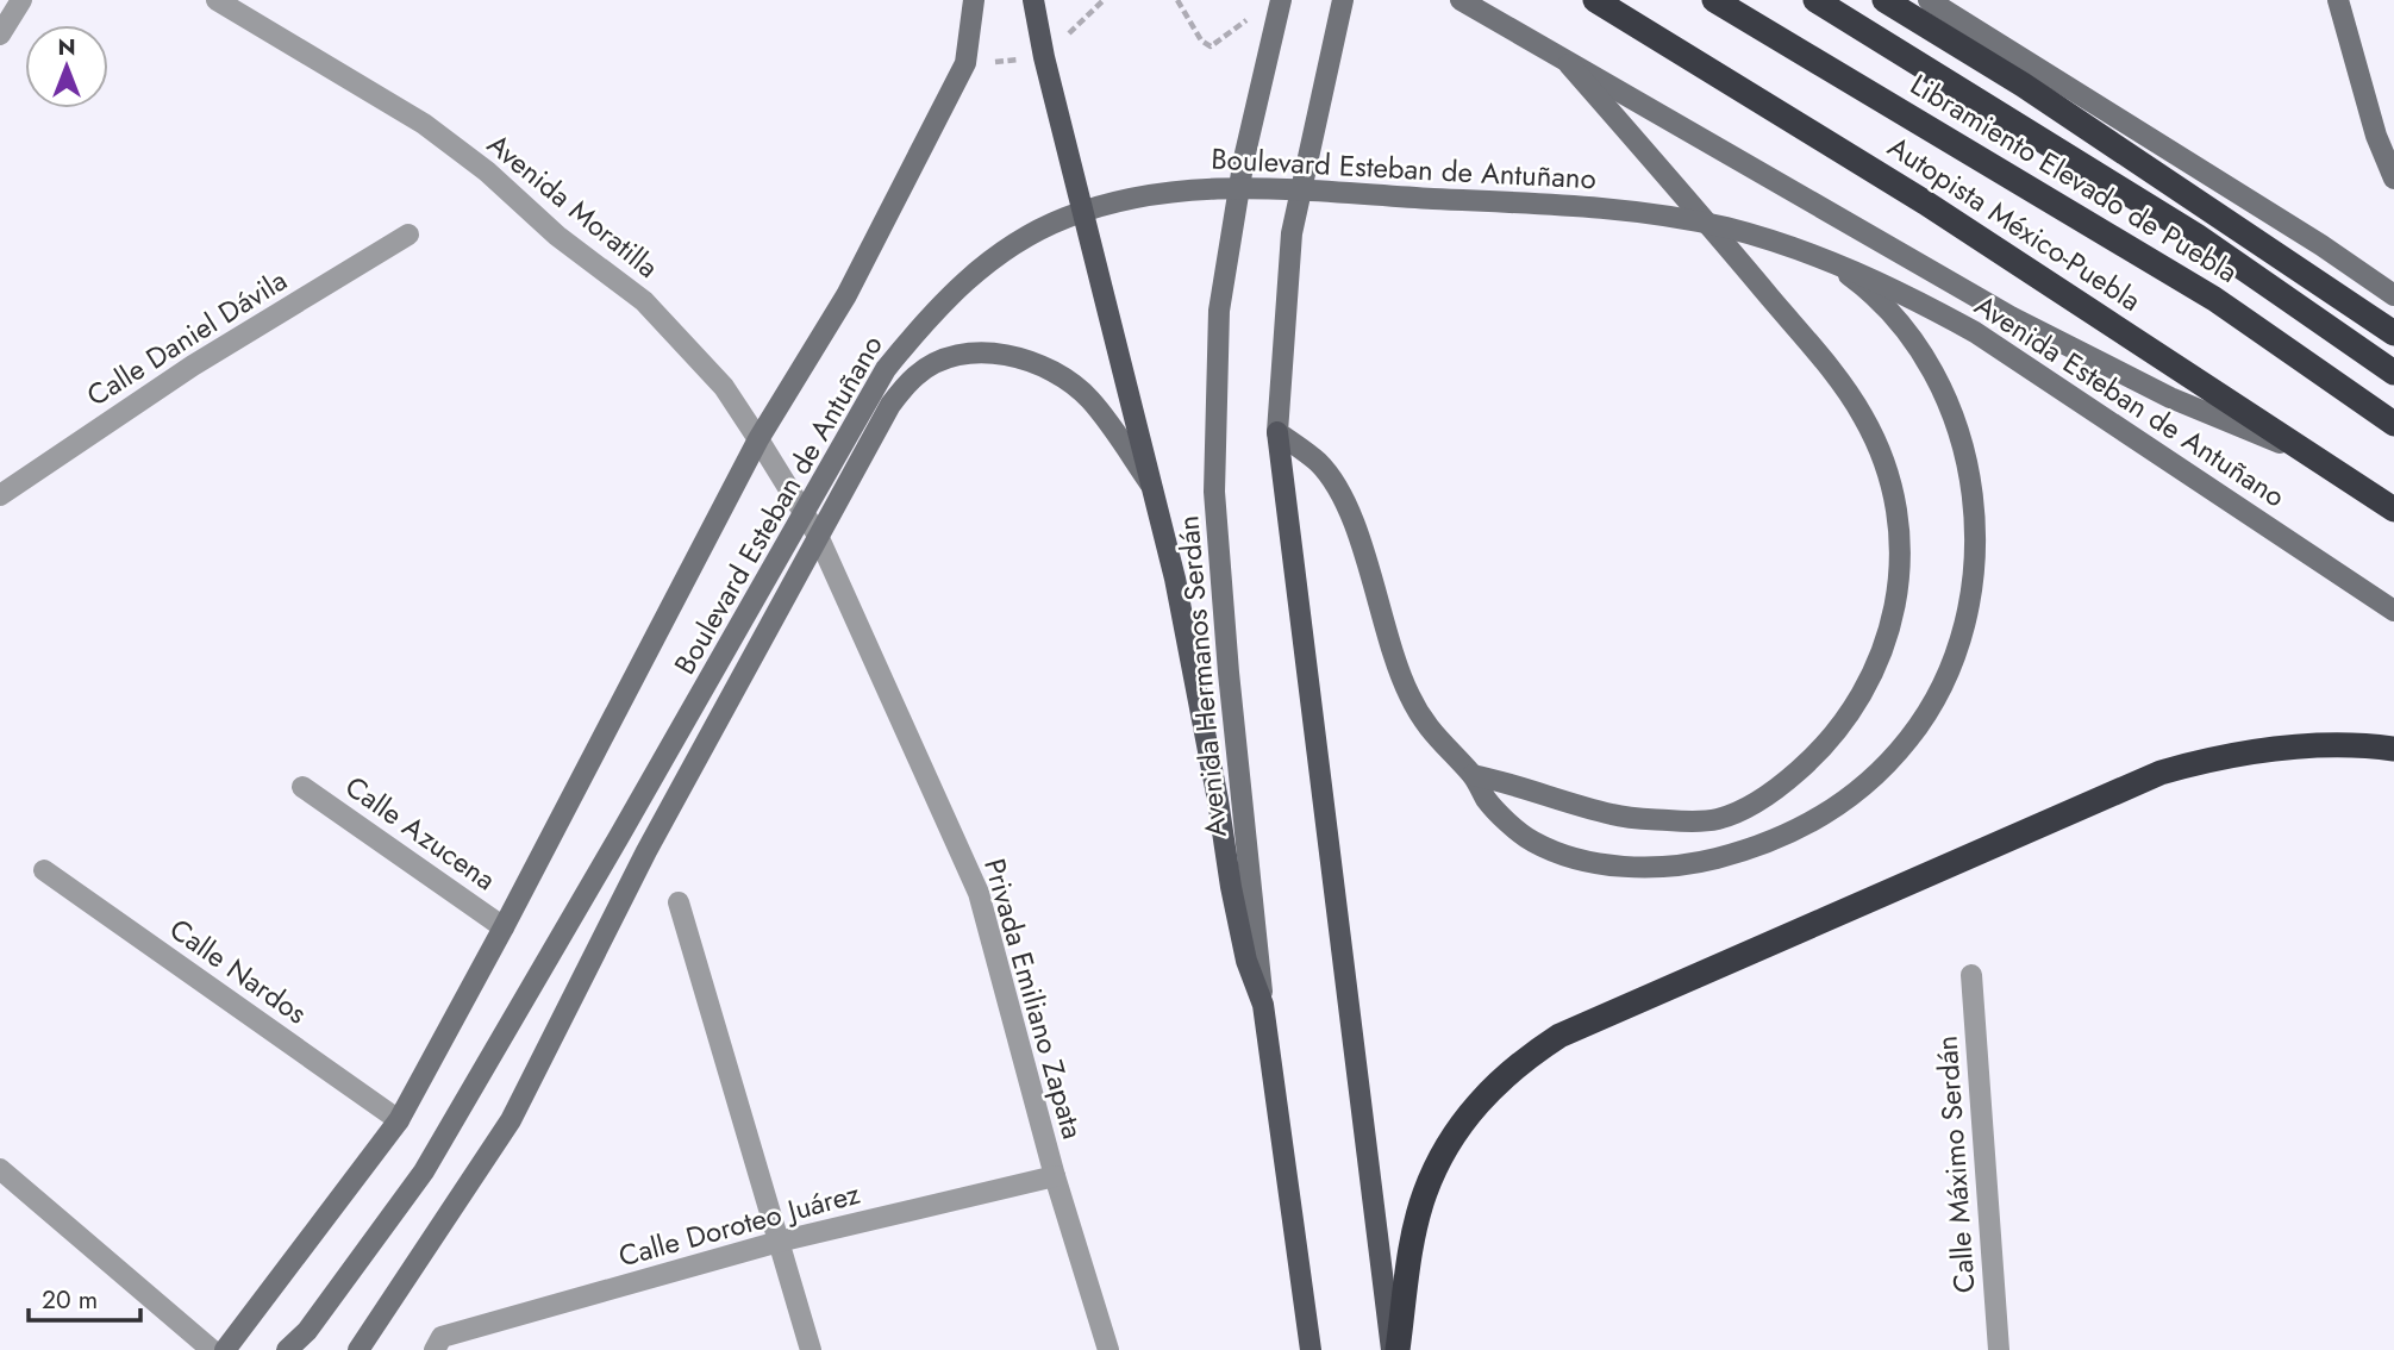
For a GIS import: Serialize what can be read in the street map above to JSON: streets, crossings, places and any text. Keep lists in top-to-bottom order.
{
  "streets": {
    "highway": ["Libramiento Elevado de Puebla", "Autopista México-Puebla"],
    "main road": ["Avenida Hermanos Serdán"],
    "street": [
      "Boulevard Esteban de Antuñano",
      "Avenida Moratilla",
      "Calle Daniel Dávila",
      "Avenida Esteban de Antuñano",
      "Calle Azucena",
      "Calle Nardos",
      "Privada Emiliano Zapata",
      "Calle Máximo Serdán",
      "Calle Doroteo Juárez"
    ]
  },
  "crossings": [
    ["Boulevard Esteban de Antuñano", "Avenida Moratilla"],
    ["Boulevard Esteban de Antuñano", "Avenida Esteban de Antuñano"],
    ["Boulevard Esteban de Antuñano", "Calle Azucena"],
    ["Boulevard Esteban de Antuñano", "Calle Nardos"],
    ["Avenida Moratilla", "Privada Emiliano Zapata"],
    ["Privada Emiliano Zapata", "Calle Doroteo Juárez"]
  ],
  "scale_bar": "20 m",
  "north": "top"
}
